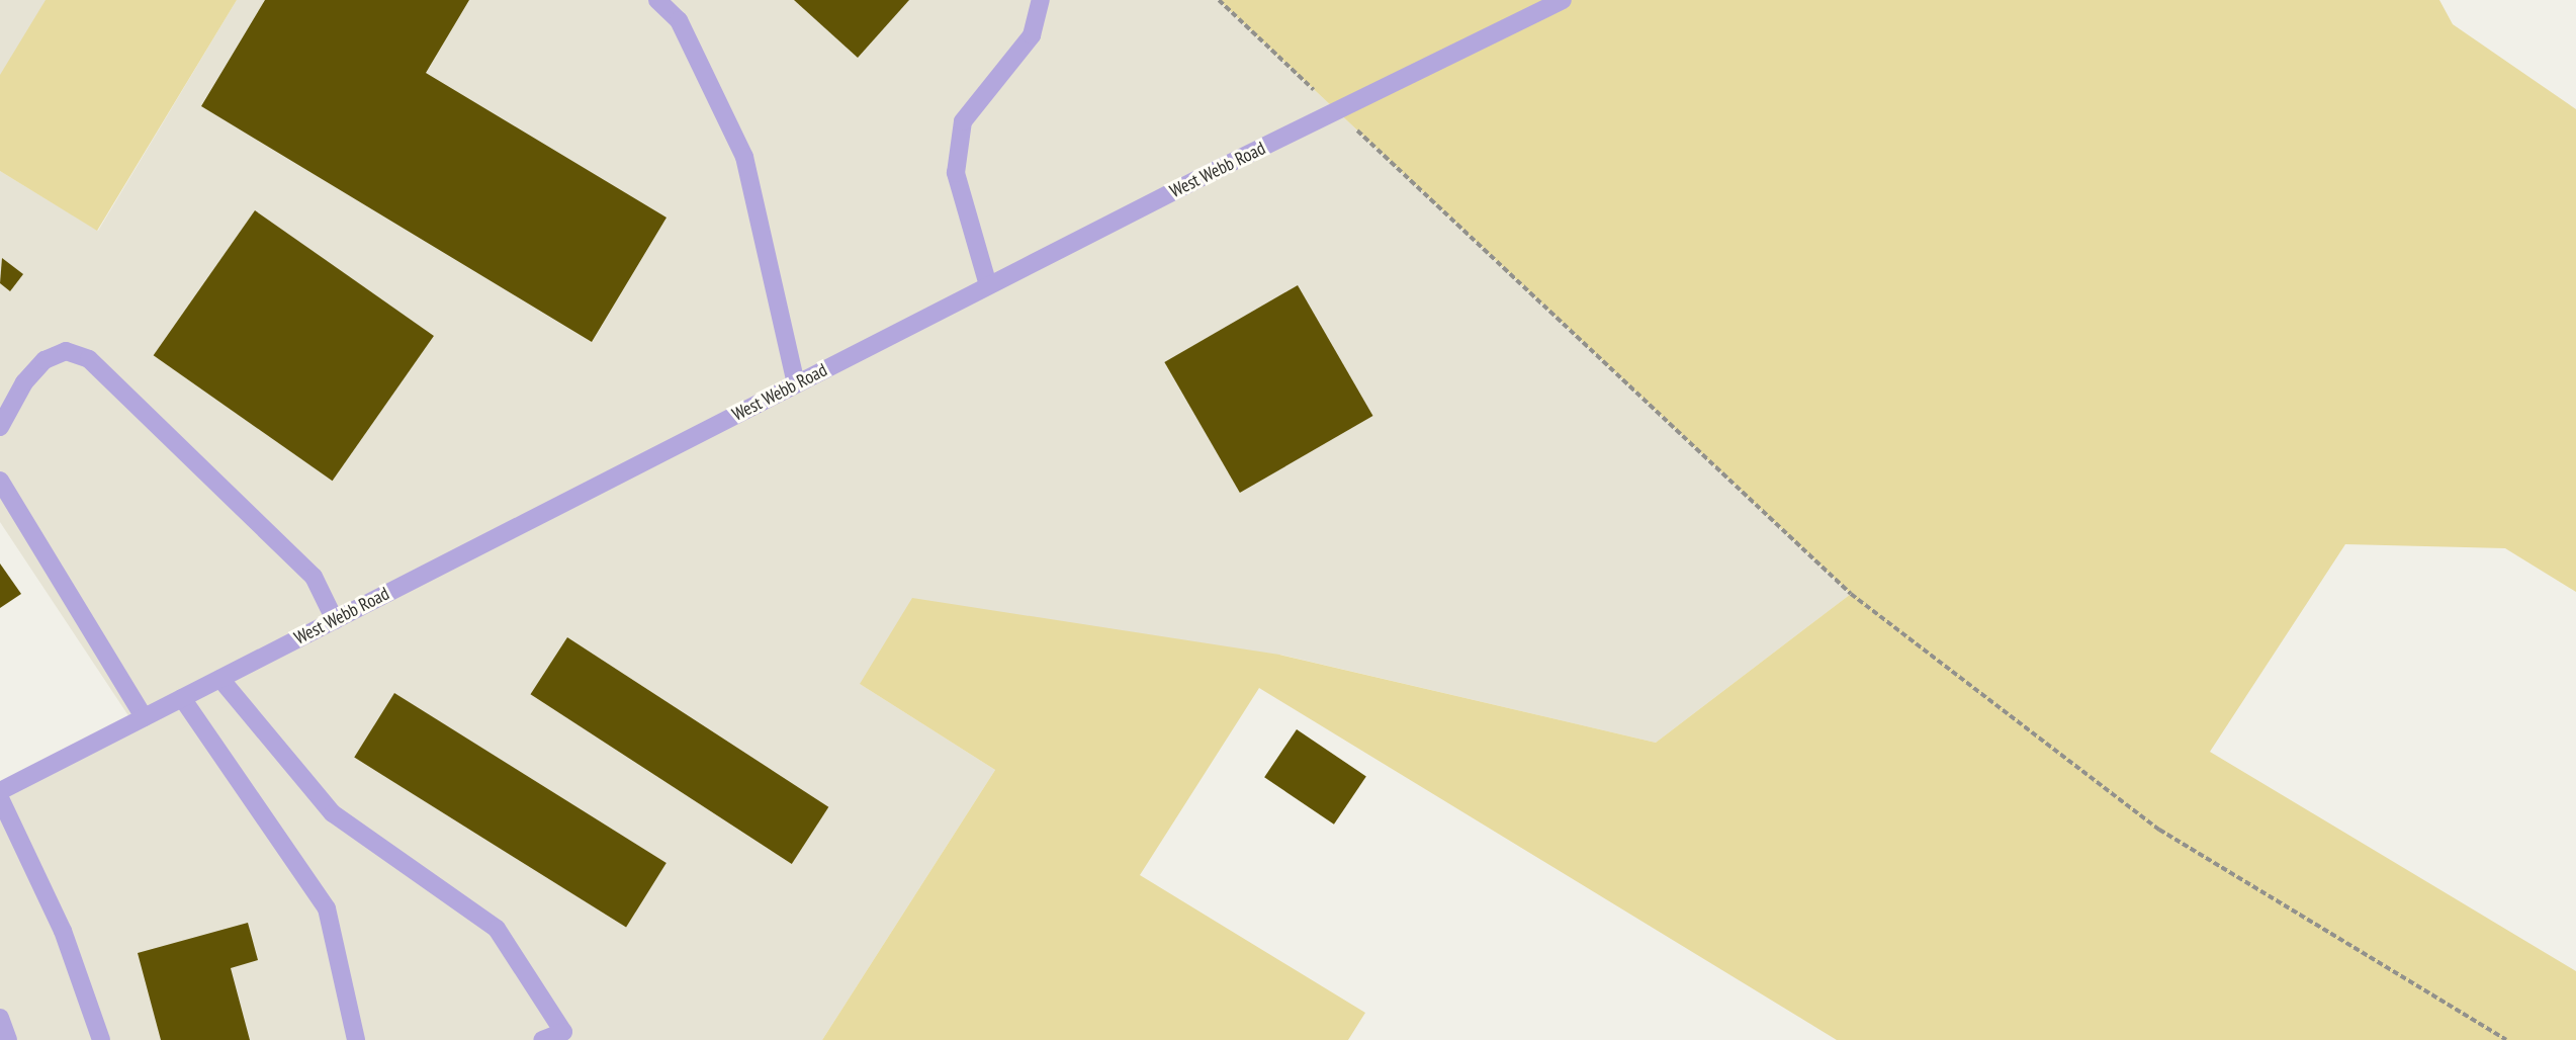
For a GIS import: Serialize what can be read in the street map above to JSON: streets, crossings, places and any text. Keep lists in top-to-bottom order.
{
  "streets": {
    "street": ["West Webb Road"]
  }
}
